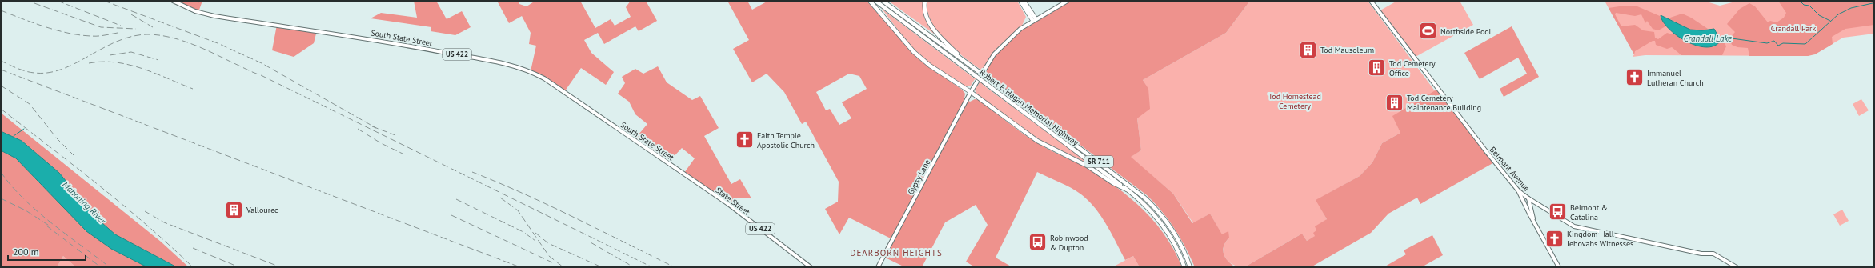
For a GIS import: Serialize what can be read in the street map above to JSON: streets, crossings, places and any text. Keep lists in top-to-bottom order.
{
  "streets": {
    "highway": ["Robert E. Hagan Memorial Highway", "SR 711"],
    "main road": [
      "South State Street",
      "US 422",
      "Belmont Avenue",
      "Gypsy Lane",
      "State Street"
    ]
  },
  "crossings": [
    ["South State Street", "State Street"]
  ],
  "districts": ["DEARBORN HEIGHTS"],
  "water": ["Crandall Lake", "Mahoning River"],
  "parks": ["Crandall Park", "Tod Homestead Cemetery"],
  "places": {
    "sports": ["Northside Pool"],
    "building": [
      "Tod Mausoleum",
      "Tod Cemetery Office",
      "Tod Cemetery Maintenance Building",
      "Vallourec"
    ],
    "church": ["Immanuel Lutheran Church", "Faith Temple Apostolic Church", "Kingdom Hall Jehovahs Witnesses"],
    "bus stop": ["Belmont & Catalina", "Robinwood & Dupton"]
  },
  "scale_bar": "200 m"
}
